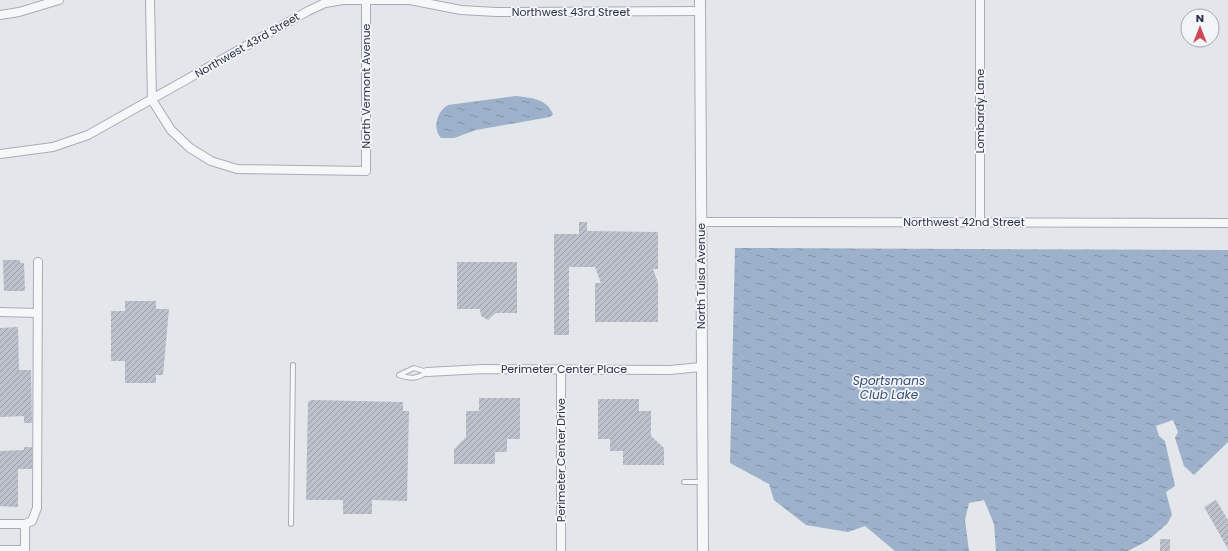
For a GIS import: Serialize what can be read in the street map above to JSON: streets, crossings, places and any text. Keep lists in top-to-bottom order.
{
  "streets": {
    "street": [
      "Northwest 43rd Street",
      "North Vermont Avenue",
      "Lombardy Lane",
      "Northwest 42nd Street",
      "North Tulsa Avenue",
      "Perimeter Center Place",
      "Perimeter Center Drive"
    ]
  },
  "crossings": [
    ["Northwest 43rd Street", "North Vermont Avenue"],
    ["Northwest 43rd Street", "North Tulsa Avenue"],
    ["Lombardy Lane", "Northwest 42nd Street"],
    ["Northwest 42nd Street", "North Tulsa Avenue"],
    ["North Tulsa Avenue", "Perimeter Center Place"],
    ["Perimeter Center Place", "Perimeter Center Drive"]
  ],
  "water": ["Sportsmans Club Lake"],
  "north": "top"
}
